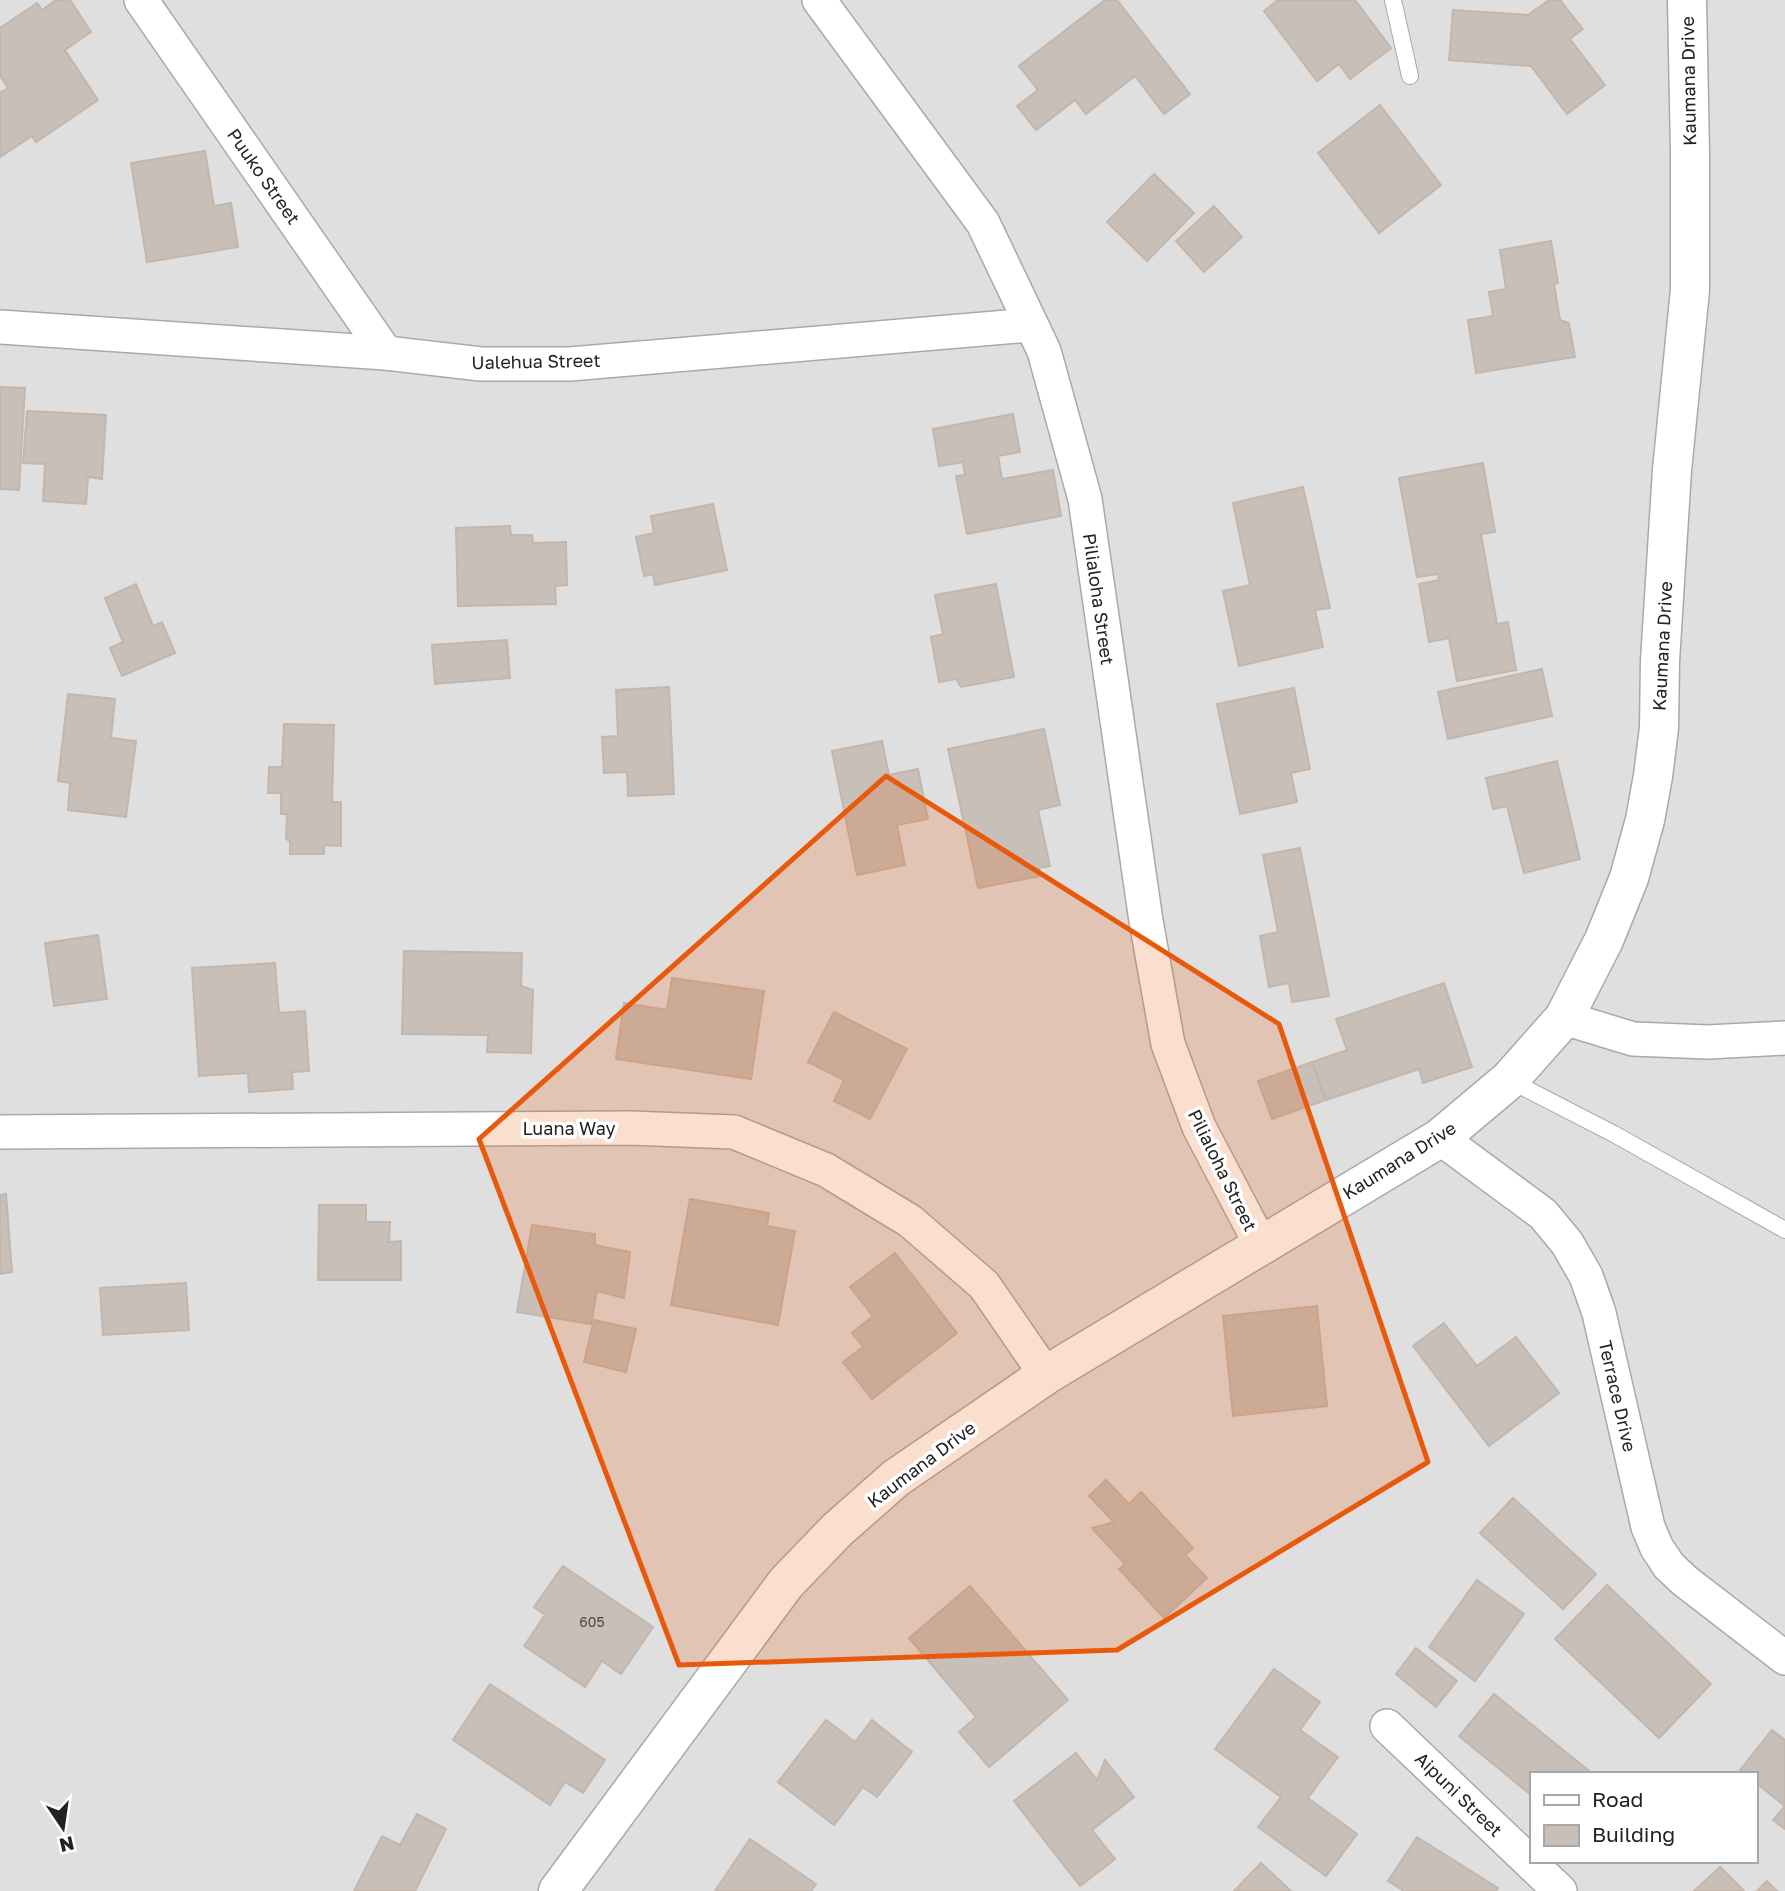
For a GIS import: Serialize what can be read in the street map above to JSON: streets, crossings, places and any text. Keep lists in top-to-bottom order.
{
  "streets": {
    "street": [
      "Kaumana Drive",
      "Puuko Street",
      "Ualehua Street",
      "Pilialoha Street",
      "Luana Way",
      "Terrace Drive",
      "Aipuni Street"
    ]
  },
  "crossings": [
    ["Kaumana Drive", "Pilialoha Street"],
    ["Kaumana Drive", "Luana Way"],
    ["Kaumana Drive", "Terrace Drive"],
    ["Puuko Street", "Ualehua Street"],
    ["Ualehua Street", "Pilialoha Street"]
  ],
  "house_numbers": ["605"],
  "legend": ["Road", "Building"],
  "north": "bottom"
}
